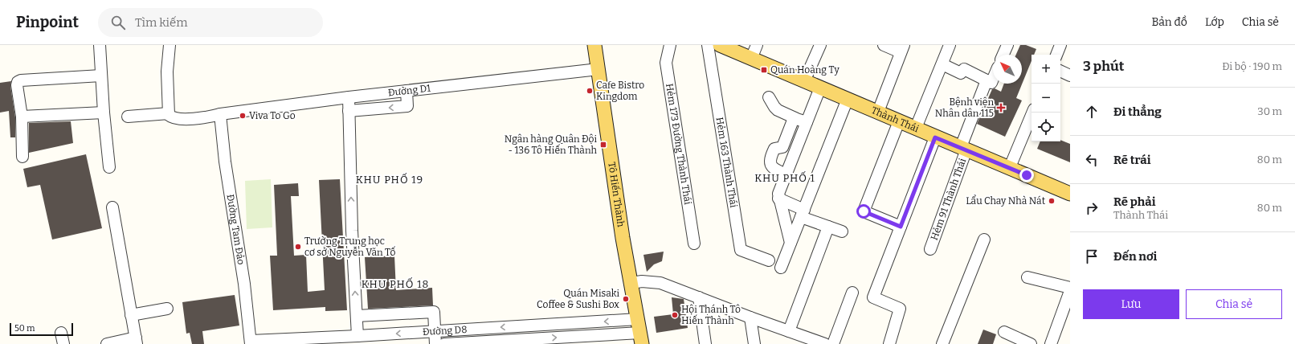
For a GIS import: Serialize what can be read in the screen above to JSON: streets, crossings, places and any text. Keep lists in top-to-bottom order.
{
  "streets": {
    "main road": ["Thành Thái", "Tô Hiến Thành"],
    "street": [
      "Đường D1",
      "Hẻm 173 Đường Thành Thái",
      "Hẻm 163 Thành Thái",
      "Hẻm 91 Thành Thái",
      "Đường Tam Đảo",
      "Đường D8"
    ]
  },
  "crossings": [
    ["Đường D1", "Tô Hiến Thành"],
    ["Đường D1", "Đường Tam Đảo"],
    ["Thành Thái", "Hẻm 91 Thành Thái"],
    ["Tô Hiến Thành", "Đường D8"],
    ["Đường Tam Đảo", "Đường D8"]
  ],
  "districts": ["KHU PHỐ 1", "KHU PHỐ 19", "KHU PHỐ 18"],
  "places": {
    "transit": ["Quán Hoàng Ty", "Ngân hàng Quân Đội - 136 Tô Hiến Thành"],
    "other": [
      "Cafe Bistro Kingdom",
      "Viva To Go",
      "Lẩu Chay Nhà Nát",
      "Trường Trung học cơ sở Nguyễn Văn Tố",
      "Quán Misaki Coffee & Sushi Box",
      "Hội Thánh Tô Hiến Thành"
    ],
    "health": ["Bệnh viện Nhân dân 115"]
  },
  "scale_bar": "50 m",
  "north": "top left",
  "page": {
    "header": "Pinpoint",
    "search": "Tìm kiếm",
    "nav": ["Bản đồ", "Lớp", "Chia sẻ"],
    "heading": ["3 phút", "Đi bộ · 190 m"],
    "map_buttons": ["+", "−"],
    "list": [
      ["Đi thẳng", "30 m"],
      ["Rẽ trái", "80 m"],
      ["Rẽ phải", "Thành Thái", "80 m"],
      "Đến nơi"
    ],
    "buttons": ["Lưu", "Chia sẻ"],
    "scale": "50 m"
  }
}
